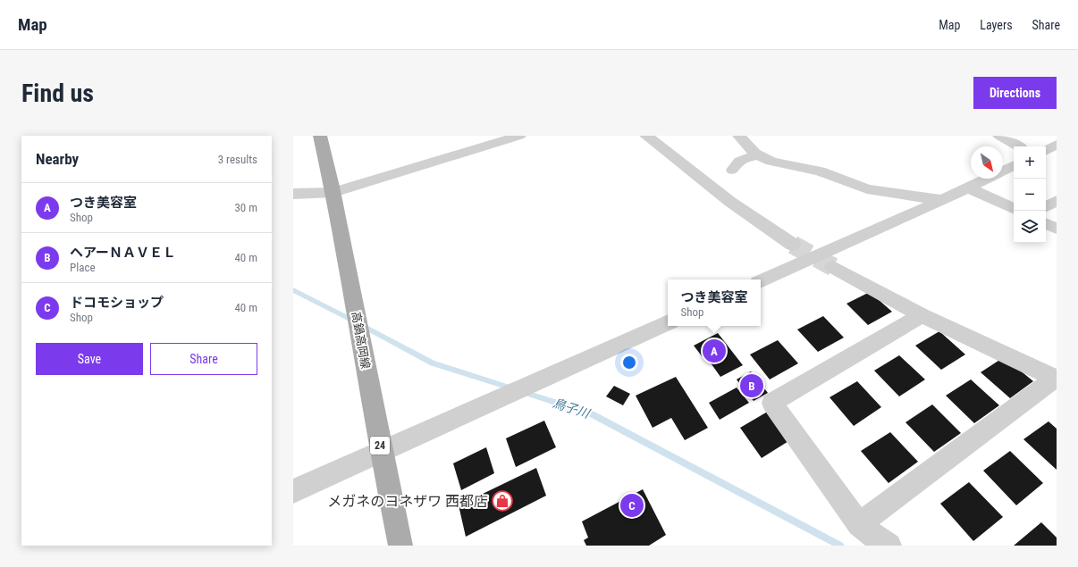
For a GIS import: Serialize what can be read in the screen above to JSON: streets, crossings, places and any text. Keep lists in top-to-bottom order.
{
  "streets": {
    "main road": ["高鍋高岡線", "24"]
  },
  "water": ["鳥子川"],
  "places": {
    "shop": ["メガネのヨネザワ 西都店"]
  },
  "north": "bottom right",
  "page": {
    "header": "Map",
    "nav": ["Map", "Layers", "Share"],
    "buttons": [
      "Directions",
      ["Save", "Share"]
    ],
    "title": "Find us",
    "heading": ["Nearby", "3 results"],
    "map_buttons": ["+", "−"],
    "list": [
      {
        "mark": "A",
        "name": "つき美容室",
        "note": "Shop",
        "value": "30 m"
      },
      {
        "mark": "B",
        "name": "ヘアーＮＡＶＥＬ",
        "note": "Place",
        "value": "40 m"
      },
      {
        "mark": "C",
        "name": "ドコモショップ",
        "note": "Shop",
        "value": "40 m"
      }
    ],
    "popup": ["つき美容室", "Shop"],
    "pins": ["A", "B", "C"]
  }
}
